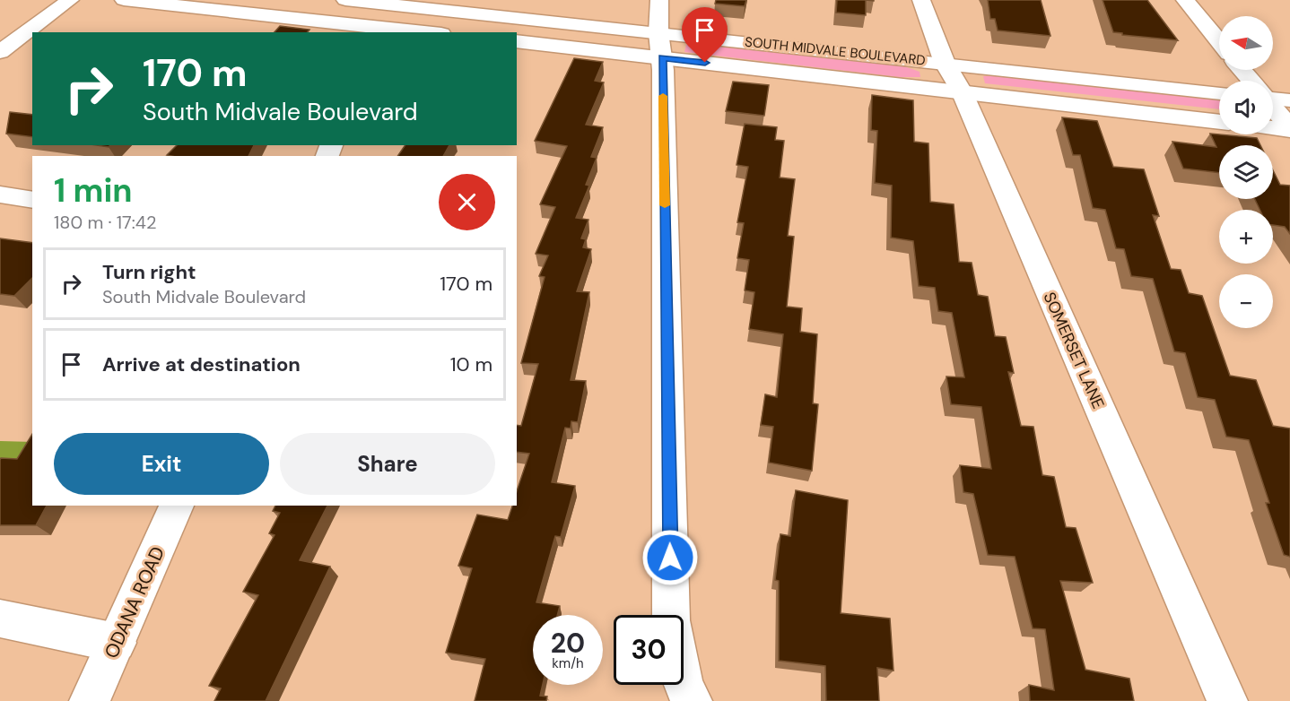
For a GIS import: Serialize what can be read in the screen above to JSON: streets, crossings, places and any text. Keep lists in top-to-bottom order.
{
  "streets": {
    "street": ["SOUTH MIDVALE BOULEVARD", "SOMERSET LANE", "ODANA ROAD"]
  },
  "crossings": [
    ["SOUTH MIDVALE BOULEVARD", "SOMERSET LANE"]
  ],
  "north": "left",
  "page": {
    "map_buttons": ["+", "−"],
    "turn": ["170 m", "South Midvale Boulevard"],
    "heading": ["1 min", "180 m · 17:42"],
    "list": [
      {
        "name": "Turn right",
        "note": "South Midvale Boulevard",
        "value": "170 m"
      },
      {
        "name": "Arrive at destination",
        "value": "10 m"
      }
    ],
    "buttons": ["Exit", "Share"],
    "speed": "20 km/h",
    "limit": "30"
  }
}
